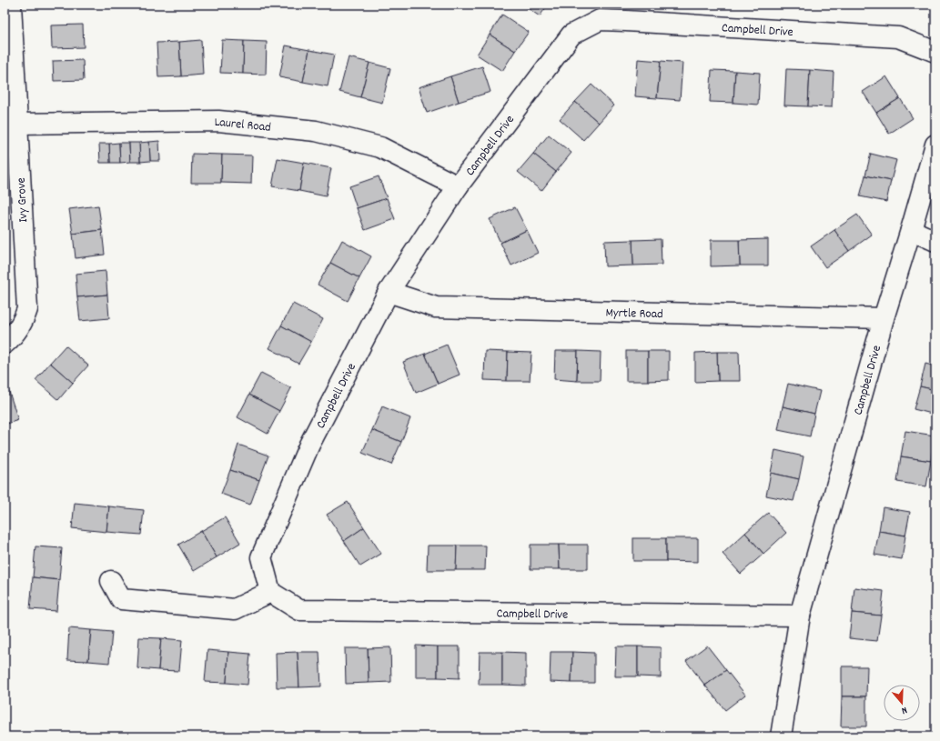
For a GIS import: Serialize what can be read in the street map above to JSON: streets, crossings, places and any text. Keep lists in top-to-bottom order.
{
  "streets": {
    "street": [
      "Campbell Drive",
      "Laurel Road",
      "Ivy Grove",
      "Myrtle Road"
    ]
  },
  "crossings": [
    ["Campbell Drive", "Laurel Road"],
    ["Campbell Drive", "Myrtle Road"],
    ["Laurel Road", "Ivy Grove"]
  ],
  "north": "bottom"
}
